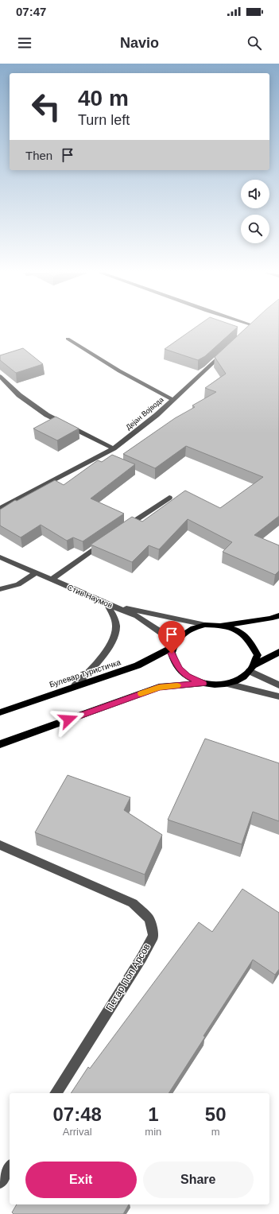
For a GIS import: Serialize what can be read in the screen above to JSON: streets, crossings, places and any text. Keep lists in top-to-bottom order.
{
  "streets": {
    "main road": ["Булевар Туристичка"],
    "street": ["Дејан Војвода", "Стив Наумов", "Петар Поп Арсов"]
  },
  "crossings": [
    ["Стив Наумов", "Булевар Туристичка"]
  ],
  "page": {
    "status": "07:47",
    "header": "Navio",
    "turn": ["40 m", "Turn left"],
    "then": "Then",
    "eta": [
      "07:48",
      "Arrival",
      "1",
      "min",
      "50",
      "m"
    ],
    "buttons": ["Exit", "Share"]
  }
}
